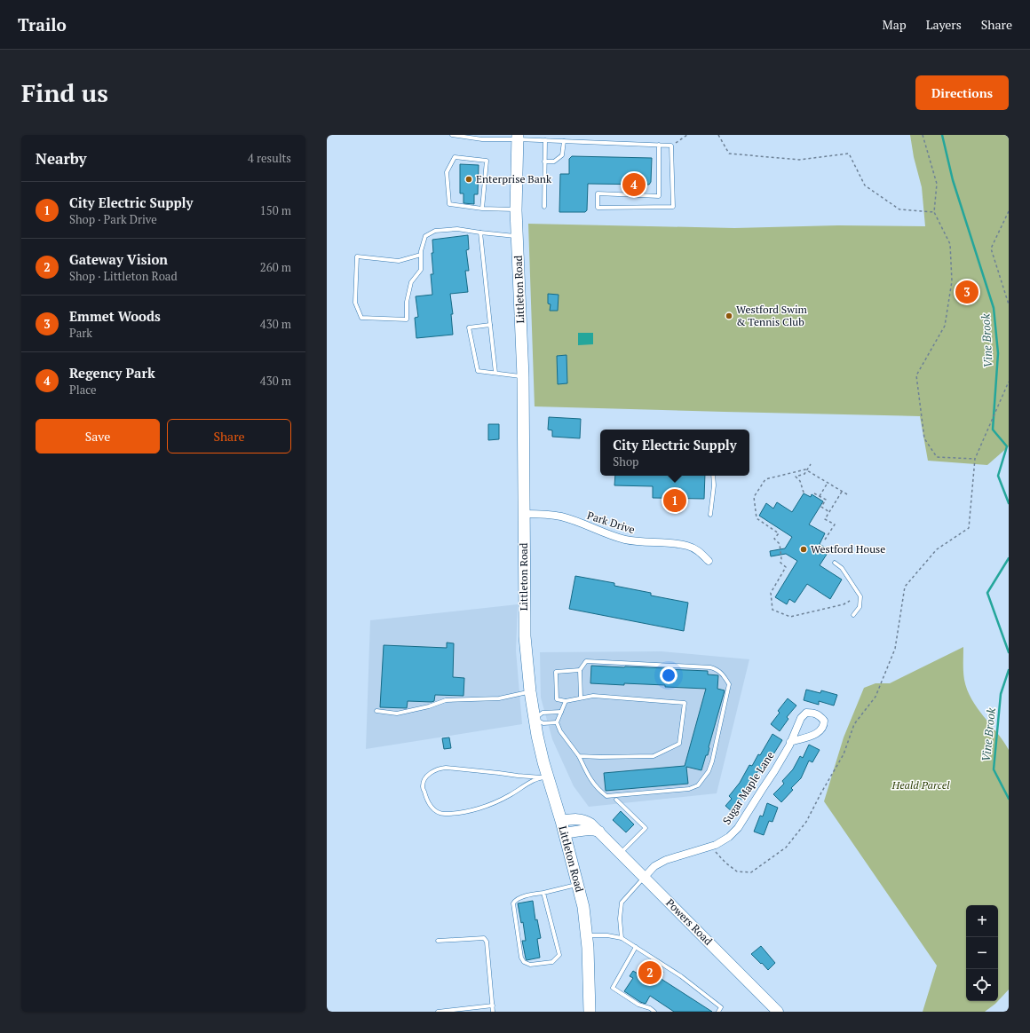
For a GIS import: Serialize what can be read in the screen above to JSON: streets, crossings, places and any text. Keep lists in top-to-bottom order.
{
  "streets": {
    "main road": ["Littleton Road", "Powers Road"],
    "street": ["Park Drive", "Sugar Maple Lane"]
  },
  "crossings": [
    ["Littleton Road", "Park Drive"],
    ["Littleton Road", "Powers Road"],
    ["Sugar Maple Lane", "Powers Road"]
  ],
  "water": ["Vine Brook"],
  "parks": ["Heald Parcel"],
  "places": ["Enterprise Bank", "Westford Swim & Tennis Club", "Westford House"],
  "page": {
    "header": "Trailo",
    "nav": ["Map", "Layers", "Share"],
    "buttons": [
      "Directions",
      ["Save", "Share"]
    ],
    "title": "Find us",
    "heading": ["Nearby", "4 results"],
    "pins": [
      "4",
      "3",
      "1",
      "2"
    ],
    "list": [
      {
        "mark": "1",
        "name": "City Electric Supply",
        "note": "Shop · Park Drive",
        "value": "150 m"
      },
      {
        "mark": "2",
        "name": "Gateway Vision",
        "note": "Shop · Littleton Road",
        "value": "260 m"
      },
      {
        "mark": "3",
        "name": "Emmet Woods",
        "note": "Park",
        "value": "430 m"
      },
      {
        "mark": "4",
        "name": "Regency Park",
        "note": "Place",
        "value": "430 m"
      }
    ],
    "popup": ["City Electric Supply", "Shop"],
    "map_buttons": ["+", "−"]
  }
}
